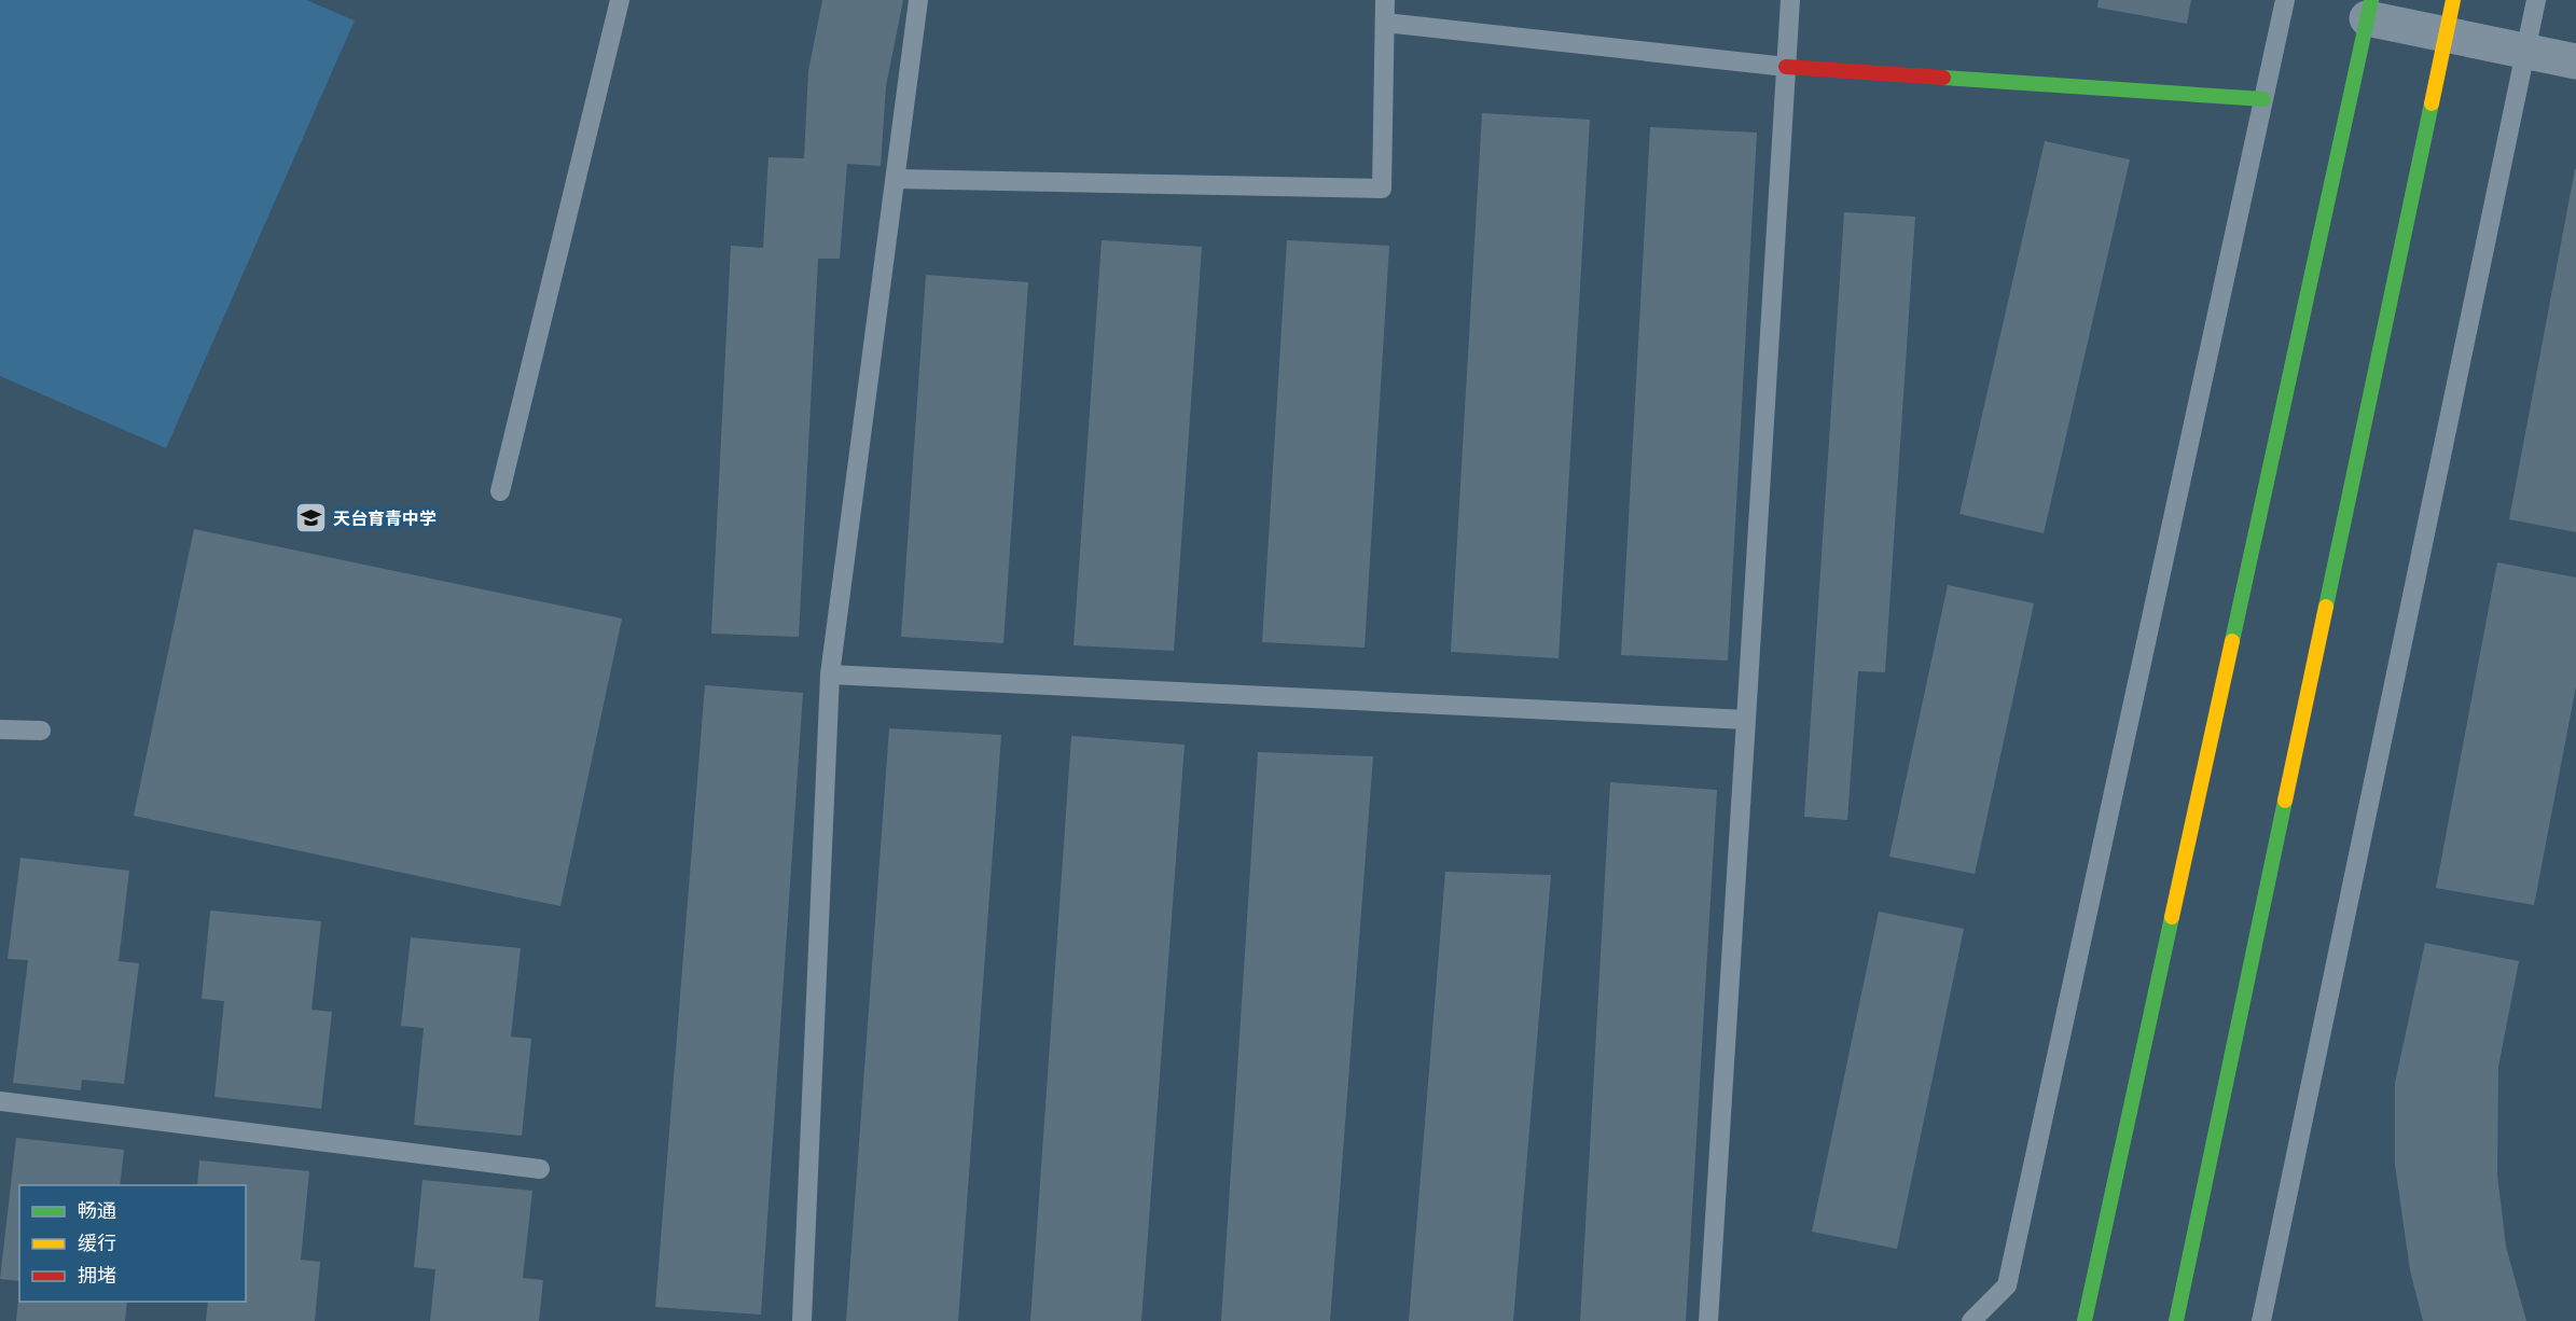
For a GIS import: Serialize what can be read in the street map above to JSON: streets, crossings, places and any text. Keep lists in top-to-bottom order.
{
  "places": {
    "school or university": ["天台育青中学"]
  },
  "legend": ["畅通", "缓行", "拥堵"]
}
